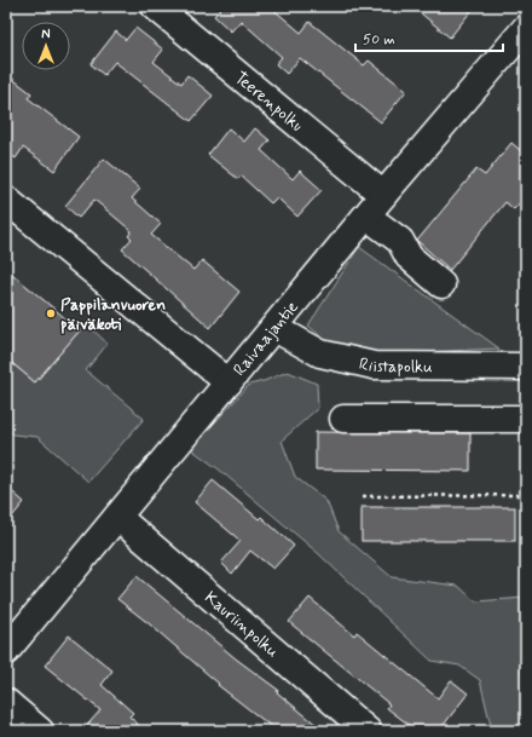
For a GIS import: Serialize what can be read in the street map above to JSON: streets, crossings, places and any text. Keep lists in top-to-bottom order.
{
  "streets": {
    "street": [
      "Teerenpolku",
      "Raivaajantie",
      "Riistapolku",
      "Kauriinpolku"
    ]
  },
  "crossings": [
    ["Teerenpolku", "Raivaajantie"],
    ["Raivaajantie", "Riistapolku"],
    ["Raivaajantie", "Kauriinpolku"]
  ],
  "places": ["Pappilanvuoren päiväkoti"],
  "scale_bar": "50 m",
  "north": "top"
}
